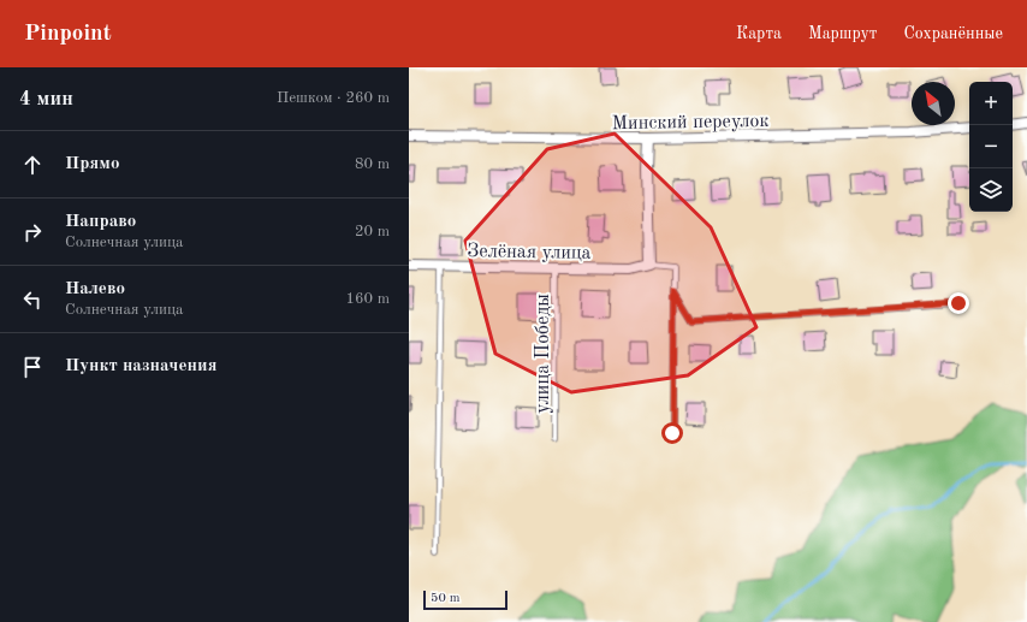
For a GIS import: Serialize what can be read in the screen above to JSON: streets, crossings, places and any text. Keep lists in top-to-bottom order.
{
  "streets": {
    "street": ["Минский переулок", "Зелёная улица"],
    "lane": ["улица Победы"]
  },
  "crossings": [
    ["Зелёная улица", "улица Победы"]
  ],
  "scale_bar": "50 m",
  "north": "top left",
  "page": {
    "header": "Pinpoint",
    "nav": ["Карта", "Маршрут", "Сохранённые"],
    "heading": ["4 мин", "Пешком · 260 m"],
    "map_buttons": ["+", "−"],
    "list": [
      ["Прямо", "80 m"],
      ["Направо", "Солнечная улица", "20 m"],
      ["Налево", "Солнечная улица", "160 m"],
      "Пункт назначения"
    ],
    "scale": "50 m"
  }
}
